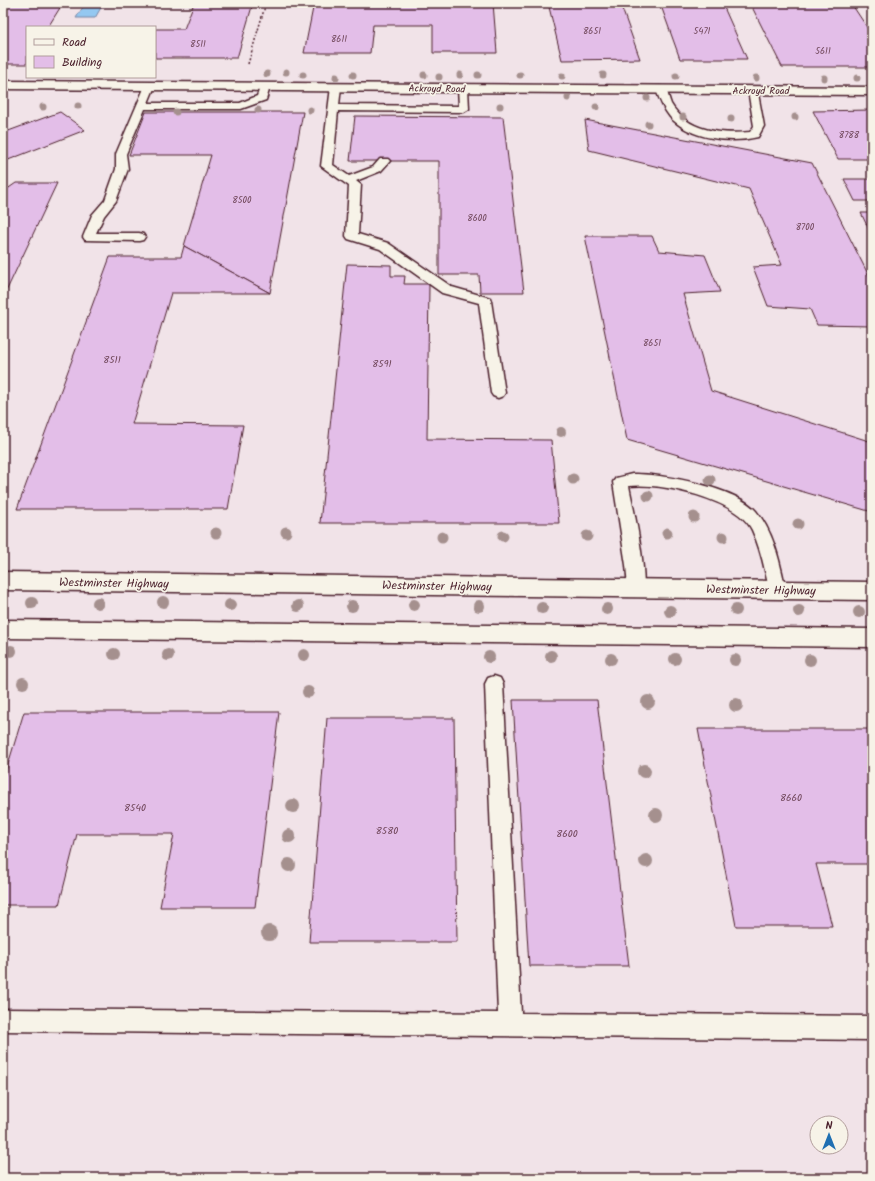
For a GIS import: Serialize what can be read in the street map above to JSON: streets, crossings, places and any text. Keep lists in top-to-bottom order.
{
  "streets": {
    "main road": ["Ackroyd Road", "Westminster Highway"]
  },
  "house_numbers": [
    "8651",
    "5471",
    "8611",
    "8511",
    "5611",
    "8788",
    "8500",
    "8600",
    "8700",
    "8651",
    "8511",
    "8591",
    "8660",
    "8540",
    "8580",
    "8600"
  ],
  "legend": ["Road", "Building"],
  "north": "top"
}
